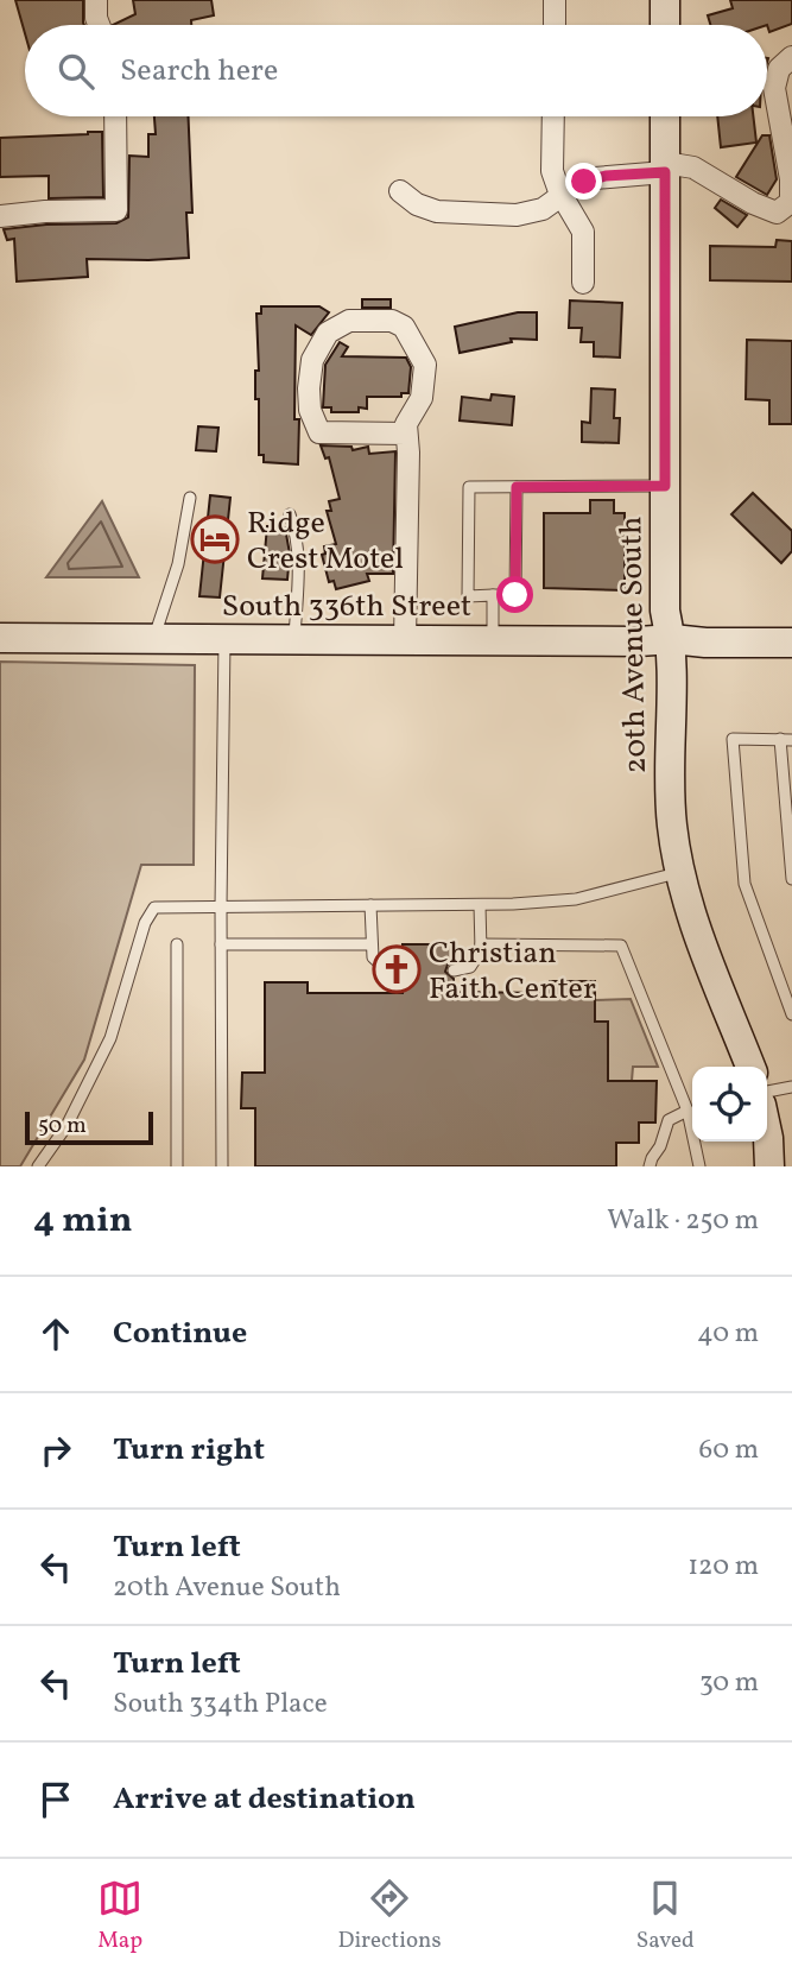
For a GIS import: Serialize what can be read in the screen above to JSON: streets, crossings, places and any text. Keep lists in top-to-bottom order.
{
  "streets": {
    "street": ["South 336th Street", "20th Avenue South"]
  },
  "crossings": [
    ["South 336th Street", "20th Avenue South"]
  ],
  "places": {
    "hotel": ["Ridge Crest Motel"],
    "church": ["Christian Faith Center"]
  },
  "scale_bar": "50 m",
  "page": {
    "search": "Search here",
    "scale": "50 m",
    "heading": ["4 min", "Walk · 250 m"],
    "list": [
      ["Continue", "40 m"],
      ["Turn right", "60 m"],
      ["Turn left", "20th Avenue South", "120 m"],
      ["Turn left", "South 334th Place", "30 m"],
      "Arrive at destination"
    ],
    "nav": ["Map", "Directions", "Saved"]
  }
}
